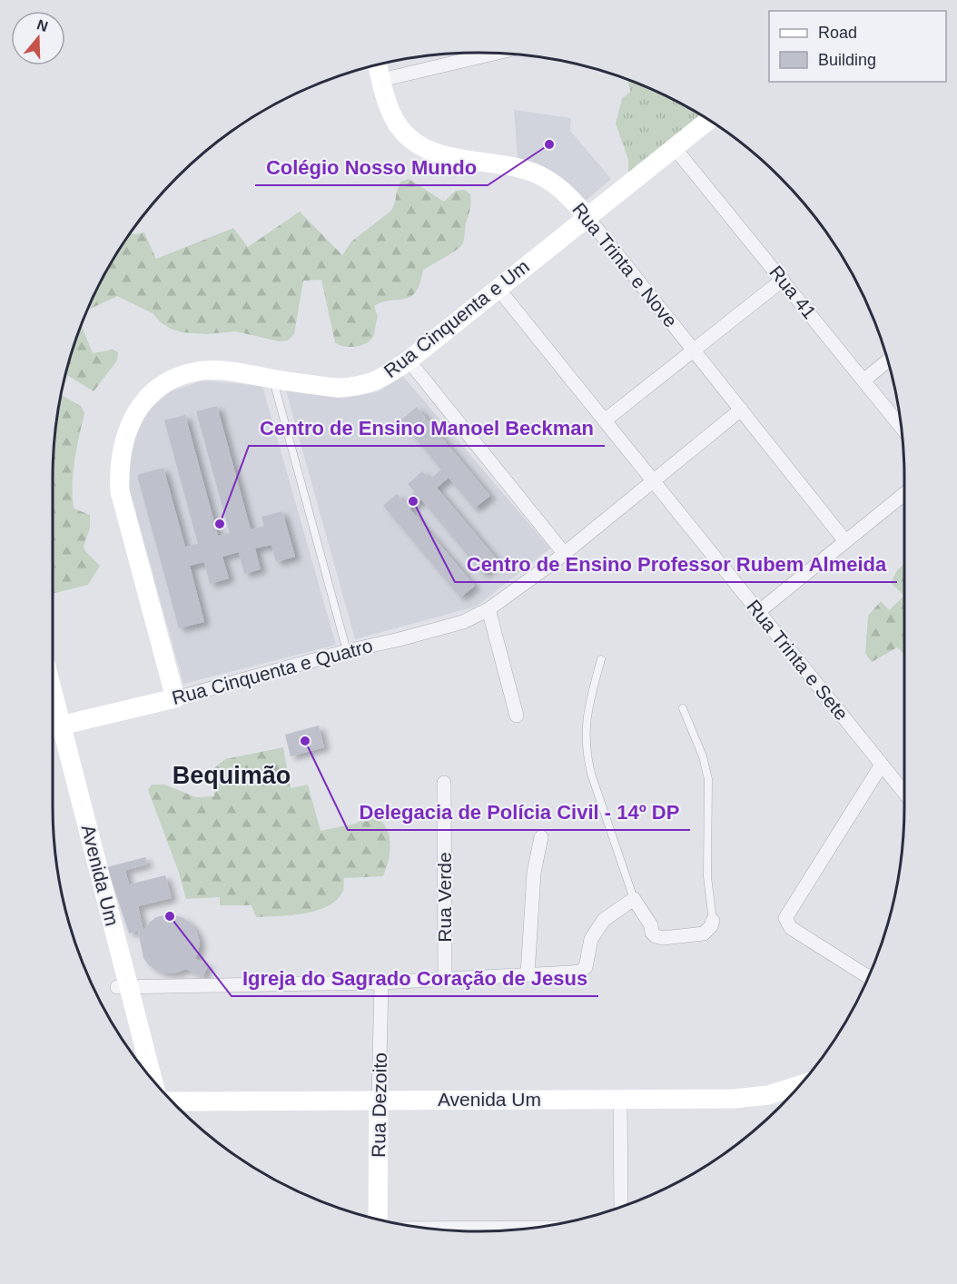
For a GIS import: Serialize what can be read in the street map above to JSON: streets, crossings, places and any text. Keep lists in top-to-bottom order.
{
  "streets": {
    "main road": [
      "Rua Trinta e Nove",
      "Rua Cinquenta e Um",
      "Rua Cinquenta e Quatro",
      "Avenida Um",
      "Rua Dezoito"
    ],
    "street": ["Rua 41", "Rua Trinta e Sete", "Rua Verde"]
  },
  "crossings": [
    ["Rua Trinta e Nove", "Rua Cinquenta e Um"],
    ["Rua Trinta e Nove", "Rua Cinquenta e Quatro"],
    ["Rua 41", "Rua Cinquenta e Um"],
    ["Rua Cinquenta e Um", "Rua Trinta e Sete"],
    ["Rua Cinquenta e Um", "Rua Cinquenta e Quatro"],
    ["Rua Trinta e Sete", "Rua Cinquenta e Quatro"],
    ["Rua Cinquenta e Quatro", "Avenida Um"],
    ["Avenida Um", "Rua Dezoito"]
  ],
  "districts": ["Bequimão"],
  "places": [
    "Colégio Nosso Mundo",
    "Centro de Ensino Professor Rubem Almeida",
    "Centro de Ensino Manoel Beckman",
    "Delegacia de Polícia Civil - 14º DP",
    "Igreja do Sagrado Coração de Jesus"
  ],
  "legend": ["Road", "Building"],
  "north": "top"
}
